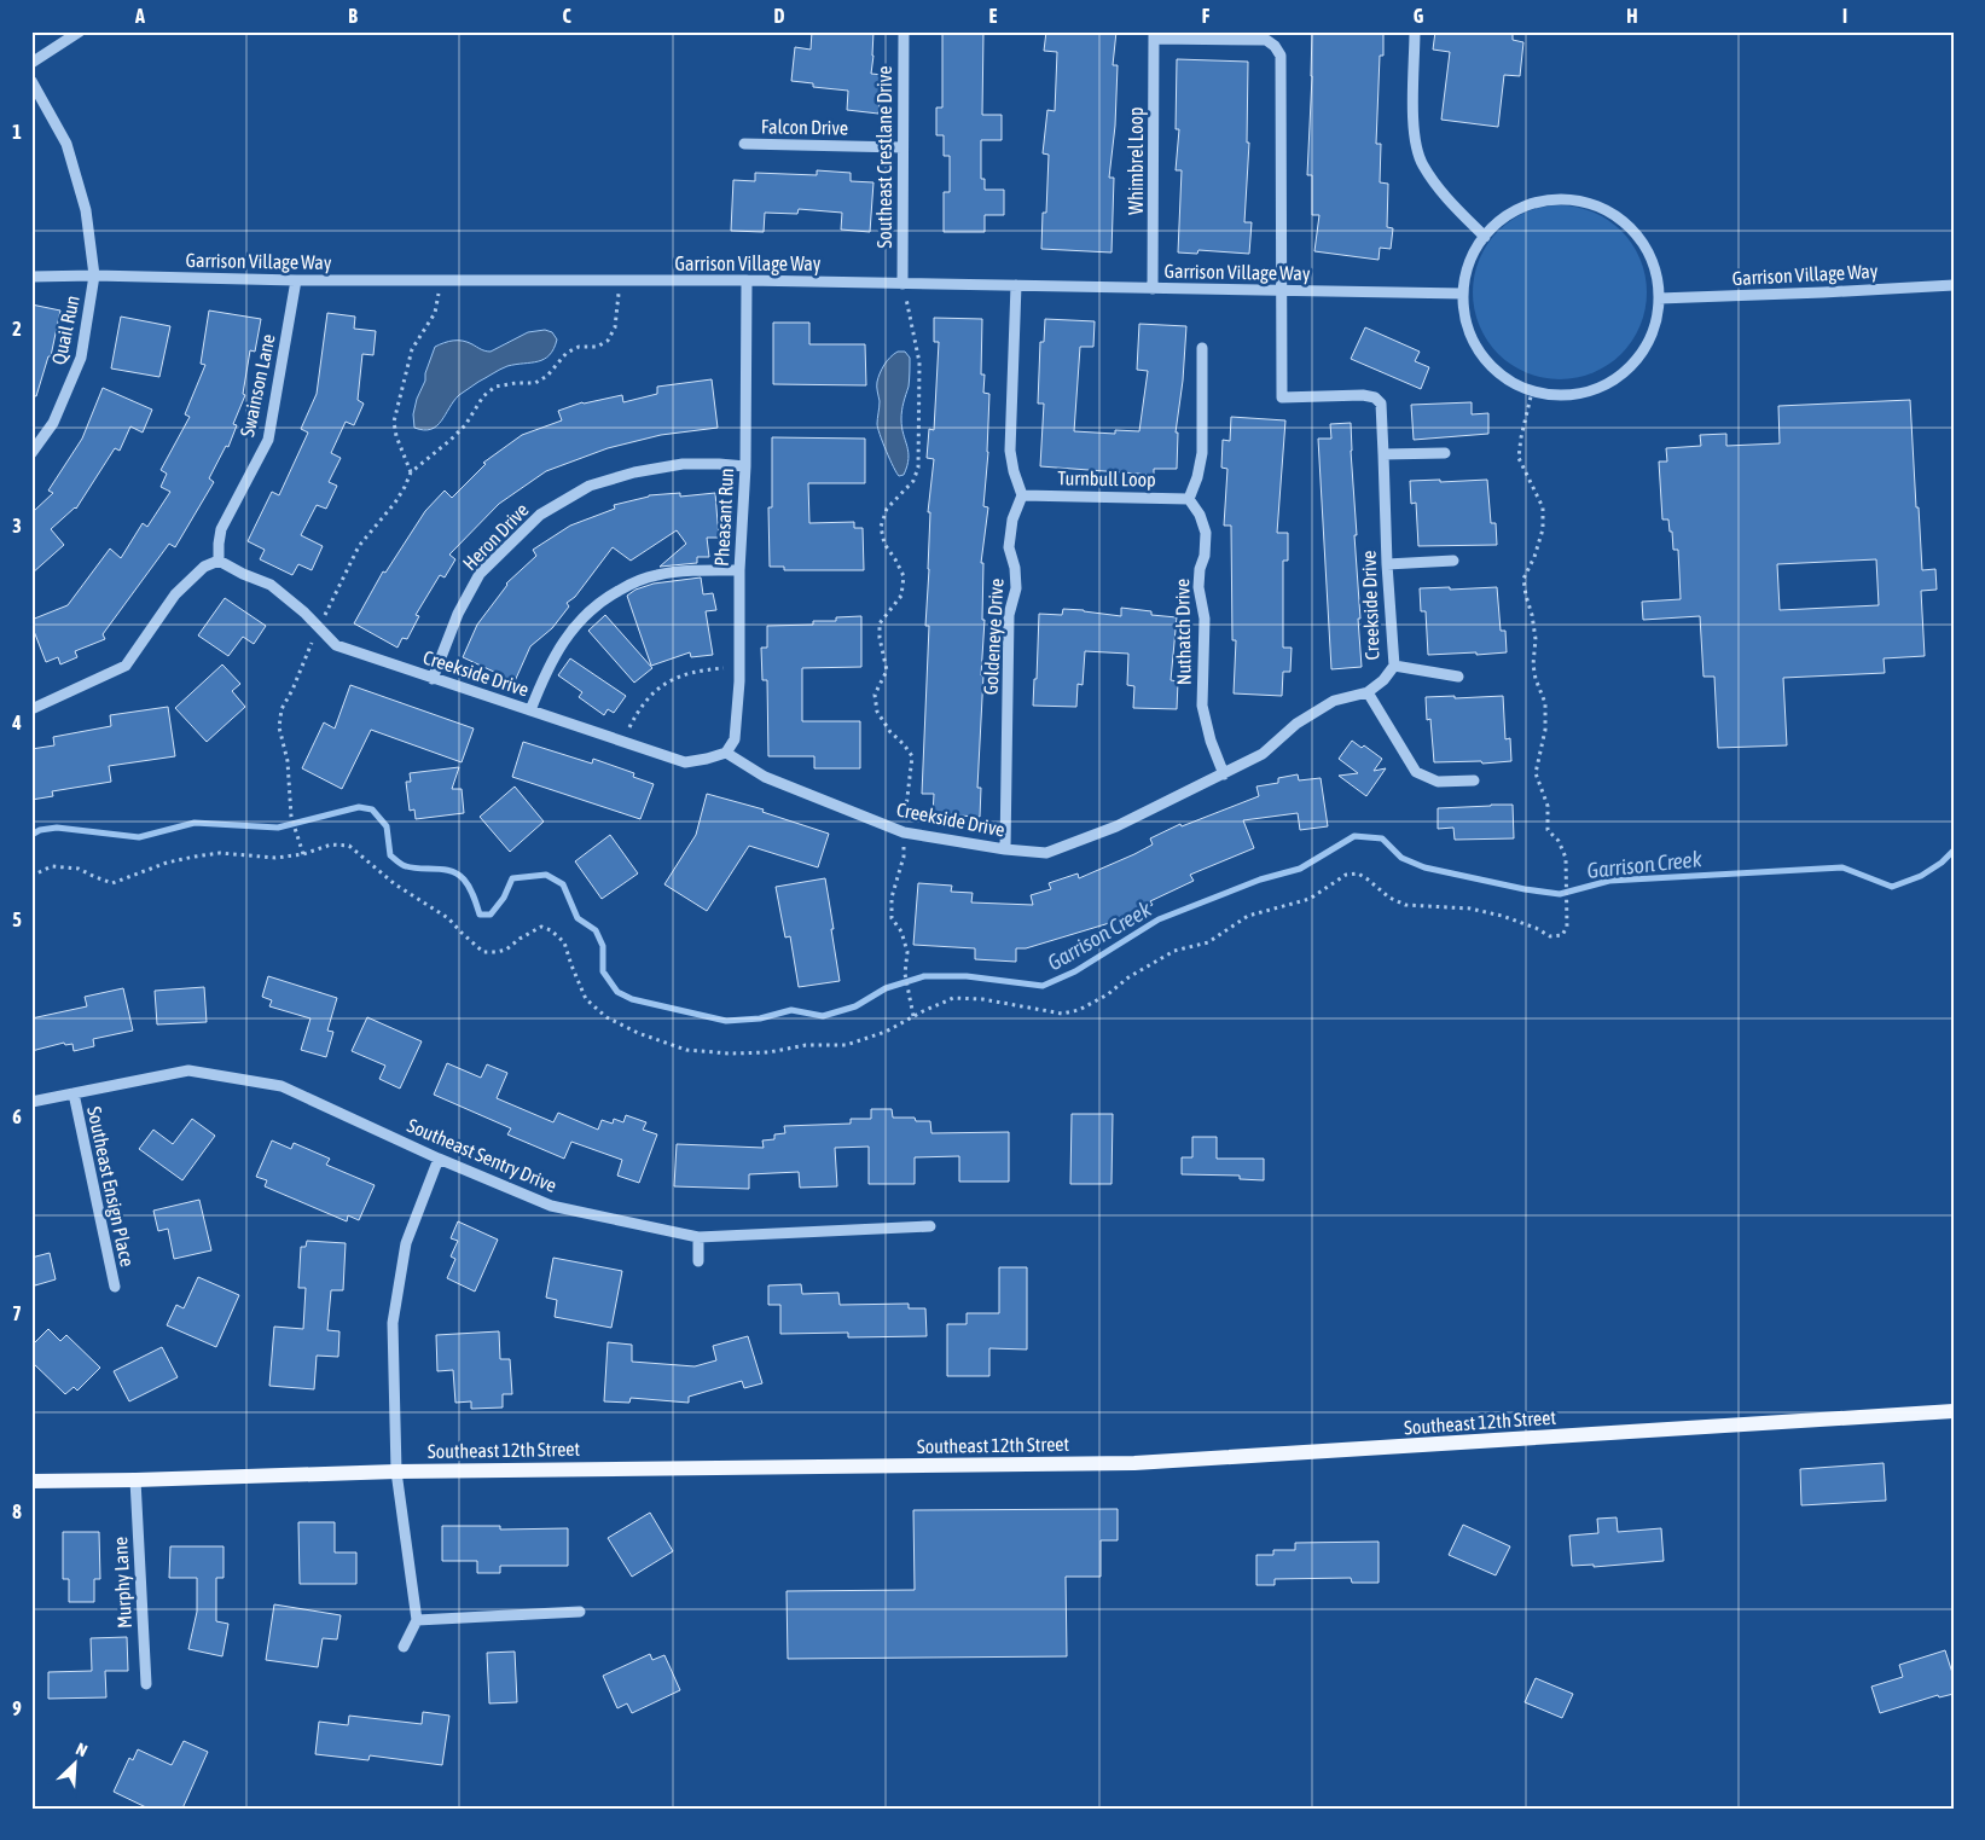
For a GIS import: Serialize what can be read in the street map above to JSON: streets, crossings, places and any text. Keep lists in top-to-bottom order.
{
  "streets": {
    "main road": ["Southeast 12th Street"],
    "street": [
      "Falcon Drive",
      "Southeast Crestlane Drive",
      "Whimbrel Loop",
      "Garrison Village Way",
      "Quail Run",
      "Swainson Lane",
      "Turnbull Loop",
      "Pheasant Run",
      "Heron Drive",
      "Creekside Drive",
      "Nuthatch Drive",
      "Goldeneye Drive",
      "Southeast Sentry Drive",
      "Southeast Ensign Place",
      "Murphy Lane"
    ]
  },
  "crossings": [
    ["Falcon Drive", "Southeast Crestlane Drive"],
    ["Southeast Crestlane Drive", "Garrison Village Way"],
    ["Whimbrel Loop", "Garrison Village Way"],
    ["Garrison Village Way", "Quail Run"],
    ["Garrison Village Way", "Swainson Lane"],
    ["Garrison Village Way", "Pheasant Run"],
    ["Garrison Village Way", "Creekside Drive"],
    ["Swainson Lane", "Creekside Drive"],
    ["Turnbull Loop", "Nuthatch Drive"],
    ["Turnbull Loop", "Goldeneye Drive"],
    ["Pheasant Run", "Heron Drive"],
    ["Pheasant Run", "Creekside Drive"],
    ["Heron Drive", "Creekside Drive"],
    ["Creekside Drive", "Nuthatch Drive"],
    ["Creekside Drive", "Goldeneye Drive"],
    ["Southeast Sentry Drive", "Southeast Ensign Place"],
    ["Southeast 12th Street", "Murphy Lane"]
  ],
  "water": ["Garrison Creek"],
  "north": "top right",
  "grid": {
    "columns": [
      "A",
      "B",
      "C",
      "D",
      "E",
      "F",
      "G",
      "H",
      "I"
    ],
    "rows": [
      "1",
      "2",
      "3",
      "4",
      "5",
      "6",
      "7",
      "8",
      "9"
    ]
  }
}
